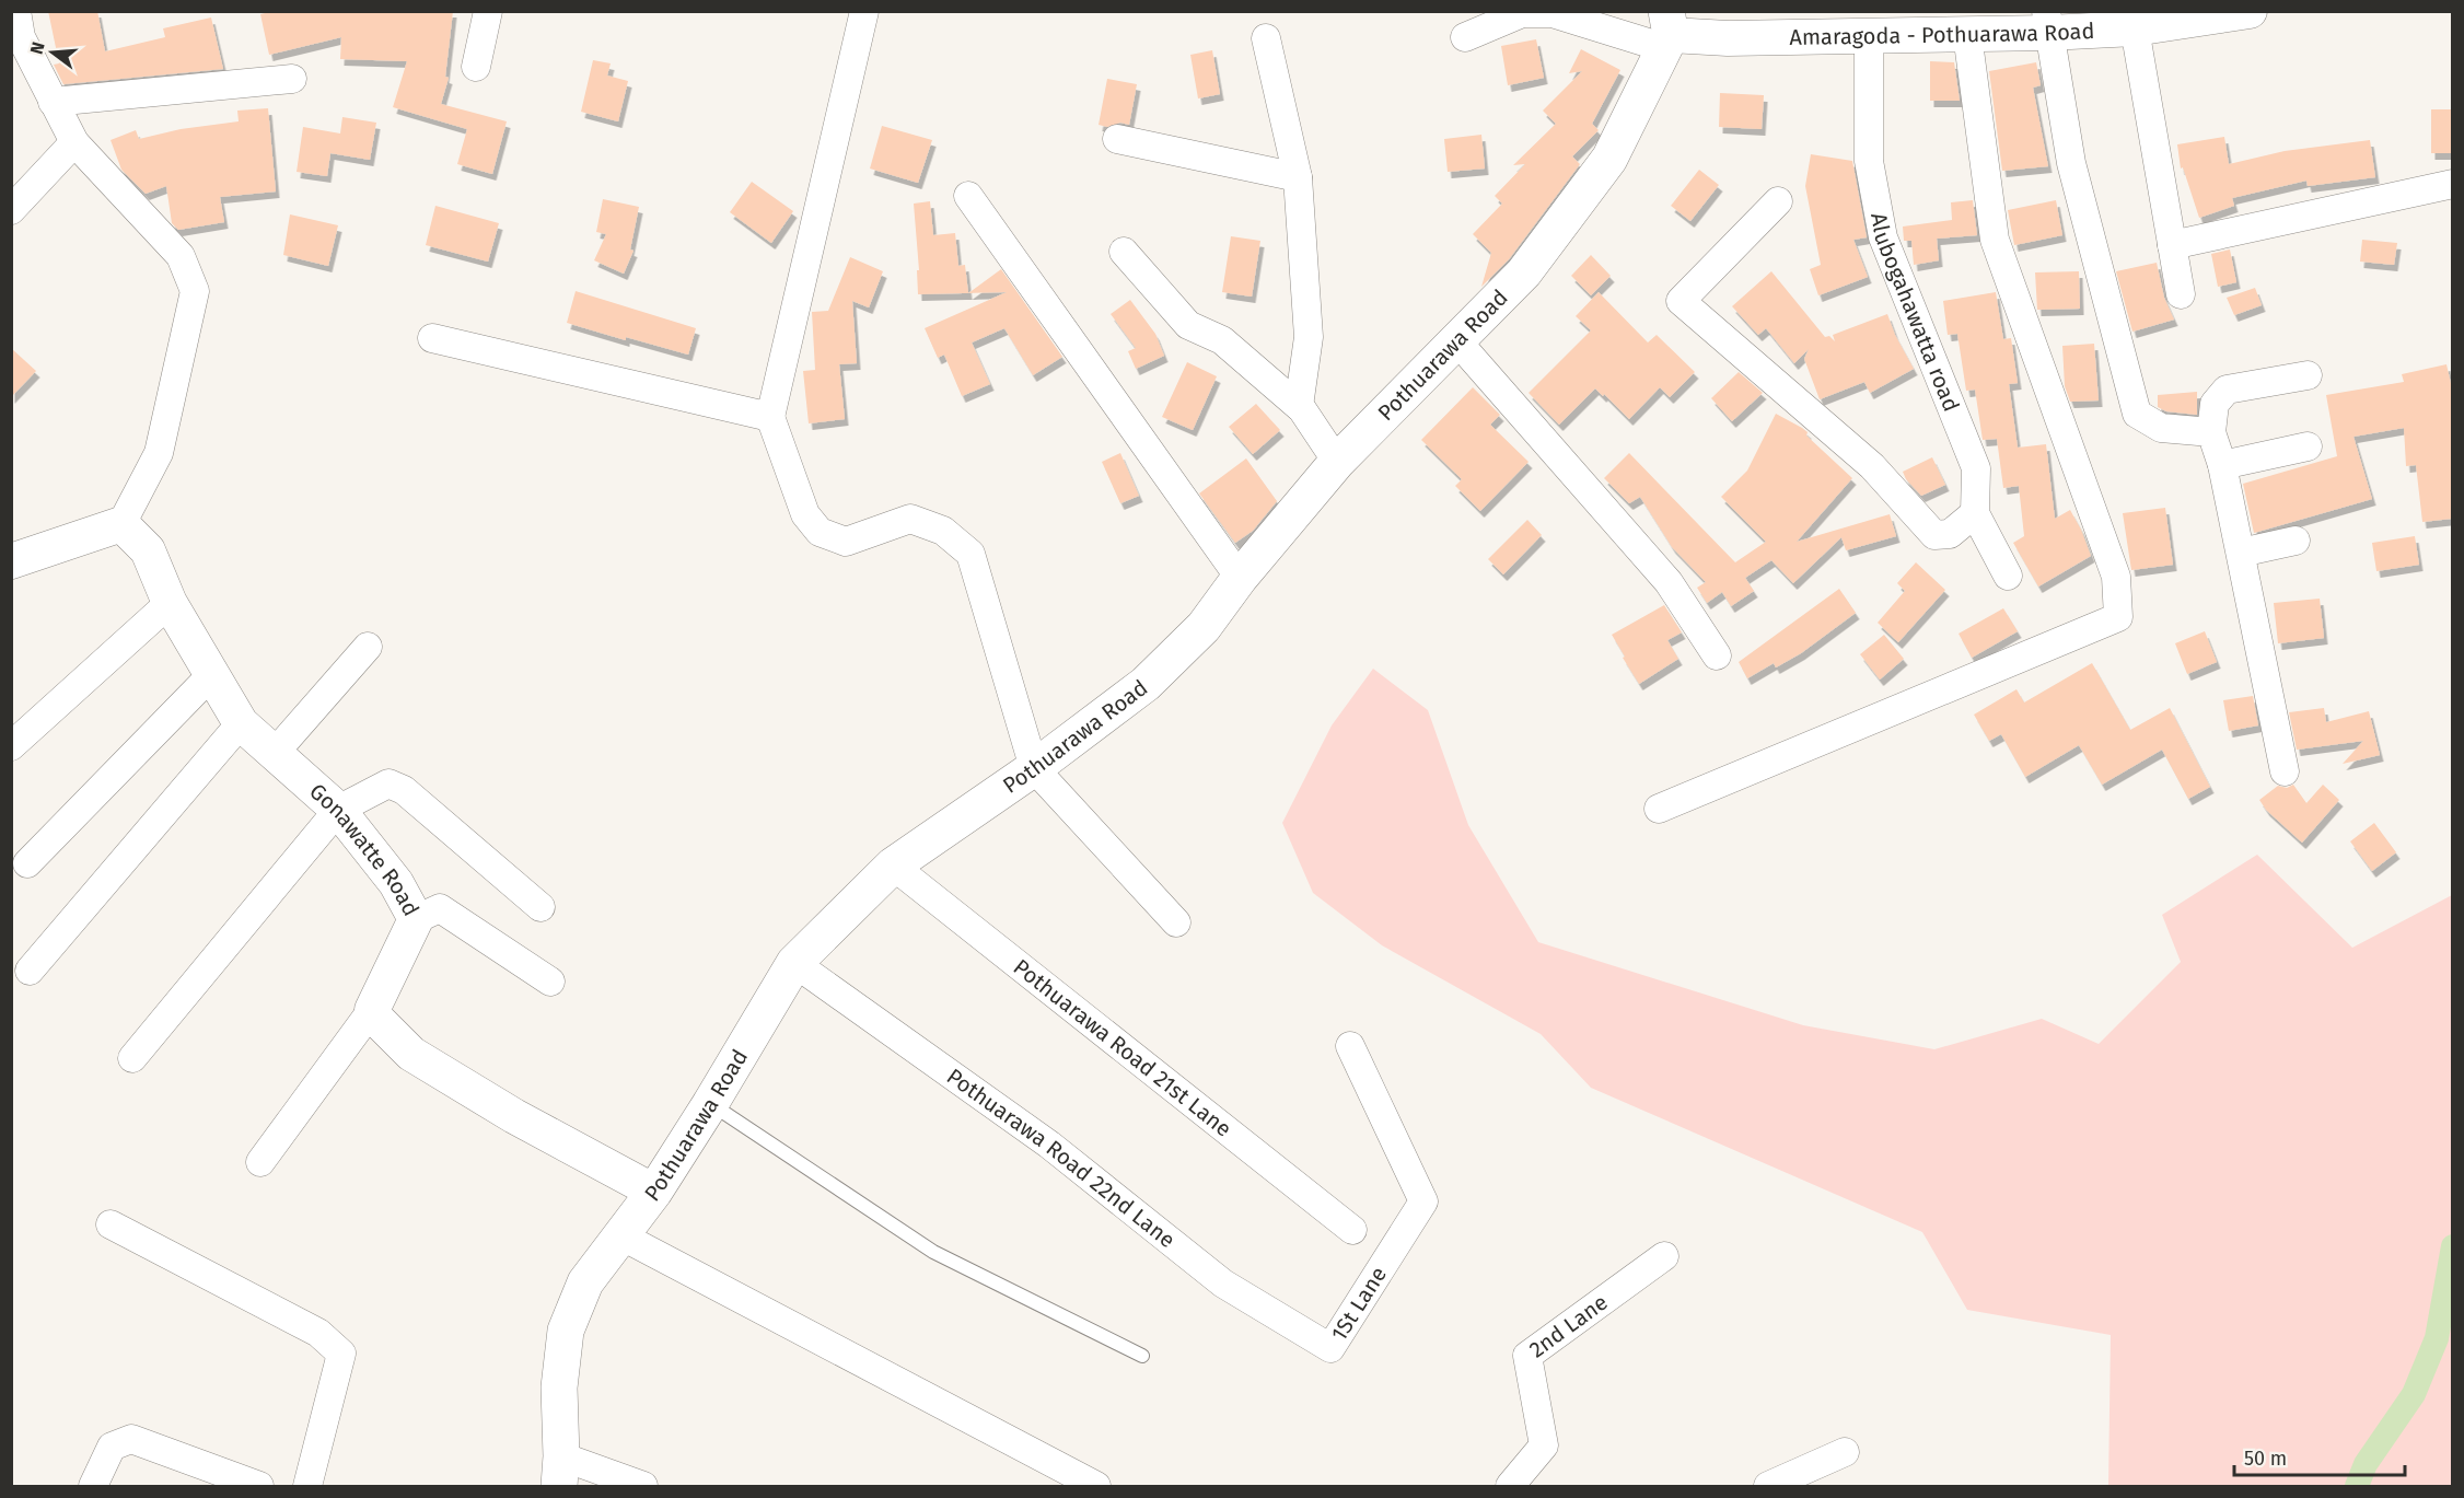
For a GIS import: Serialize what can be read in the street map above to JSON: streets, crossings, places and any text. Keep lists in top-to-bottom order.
{
  "streets": {
    "main road": ["Pothuarawa Road"],
    "street": [
      "Amaragoda - Pothuarawa Road",
      "Alubogahawatta road",
      "Gonawatte Road",
      "Pothuarawa Road 21st Lane",
      "Pothuarawa Road 22nd Lane",
      "1St Lane",
      "2nd Lane"
    ]
  },
  "crossings": [
    ["Amaragoda - Pothuarawa Road", "Alubogahawatta road"],
    ["Amaragoda - Pothuarawa Road", "Pothuarawa Road"],
    ["Pothuarawa Road", "Pothuarawa Road 21st Lane"],
    ["Pothuarawa Road", "Pothuarawa Road 22nd Lane"],
    ["Pothuarawa Road 22nd Lane", "1St Lane"]
  ],
  "scale_bar": "50 m",
  "north": "left"
}
